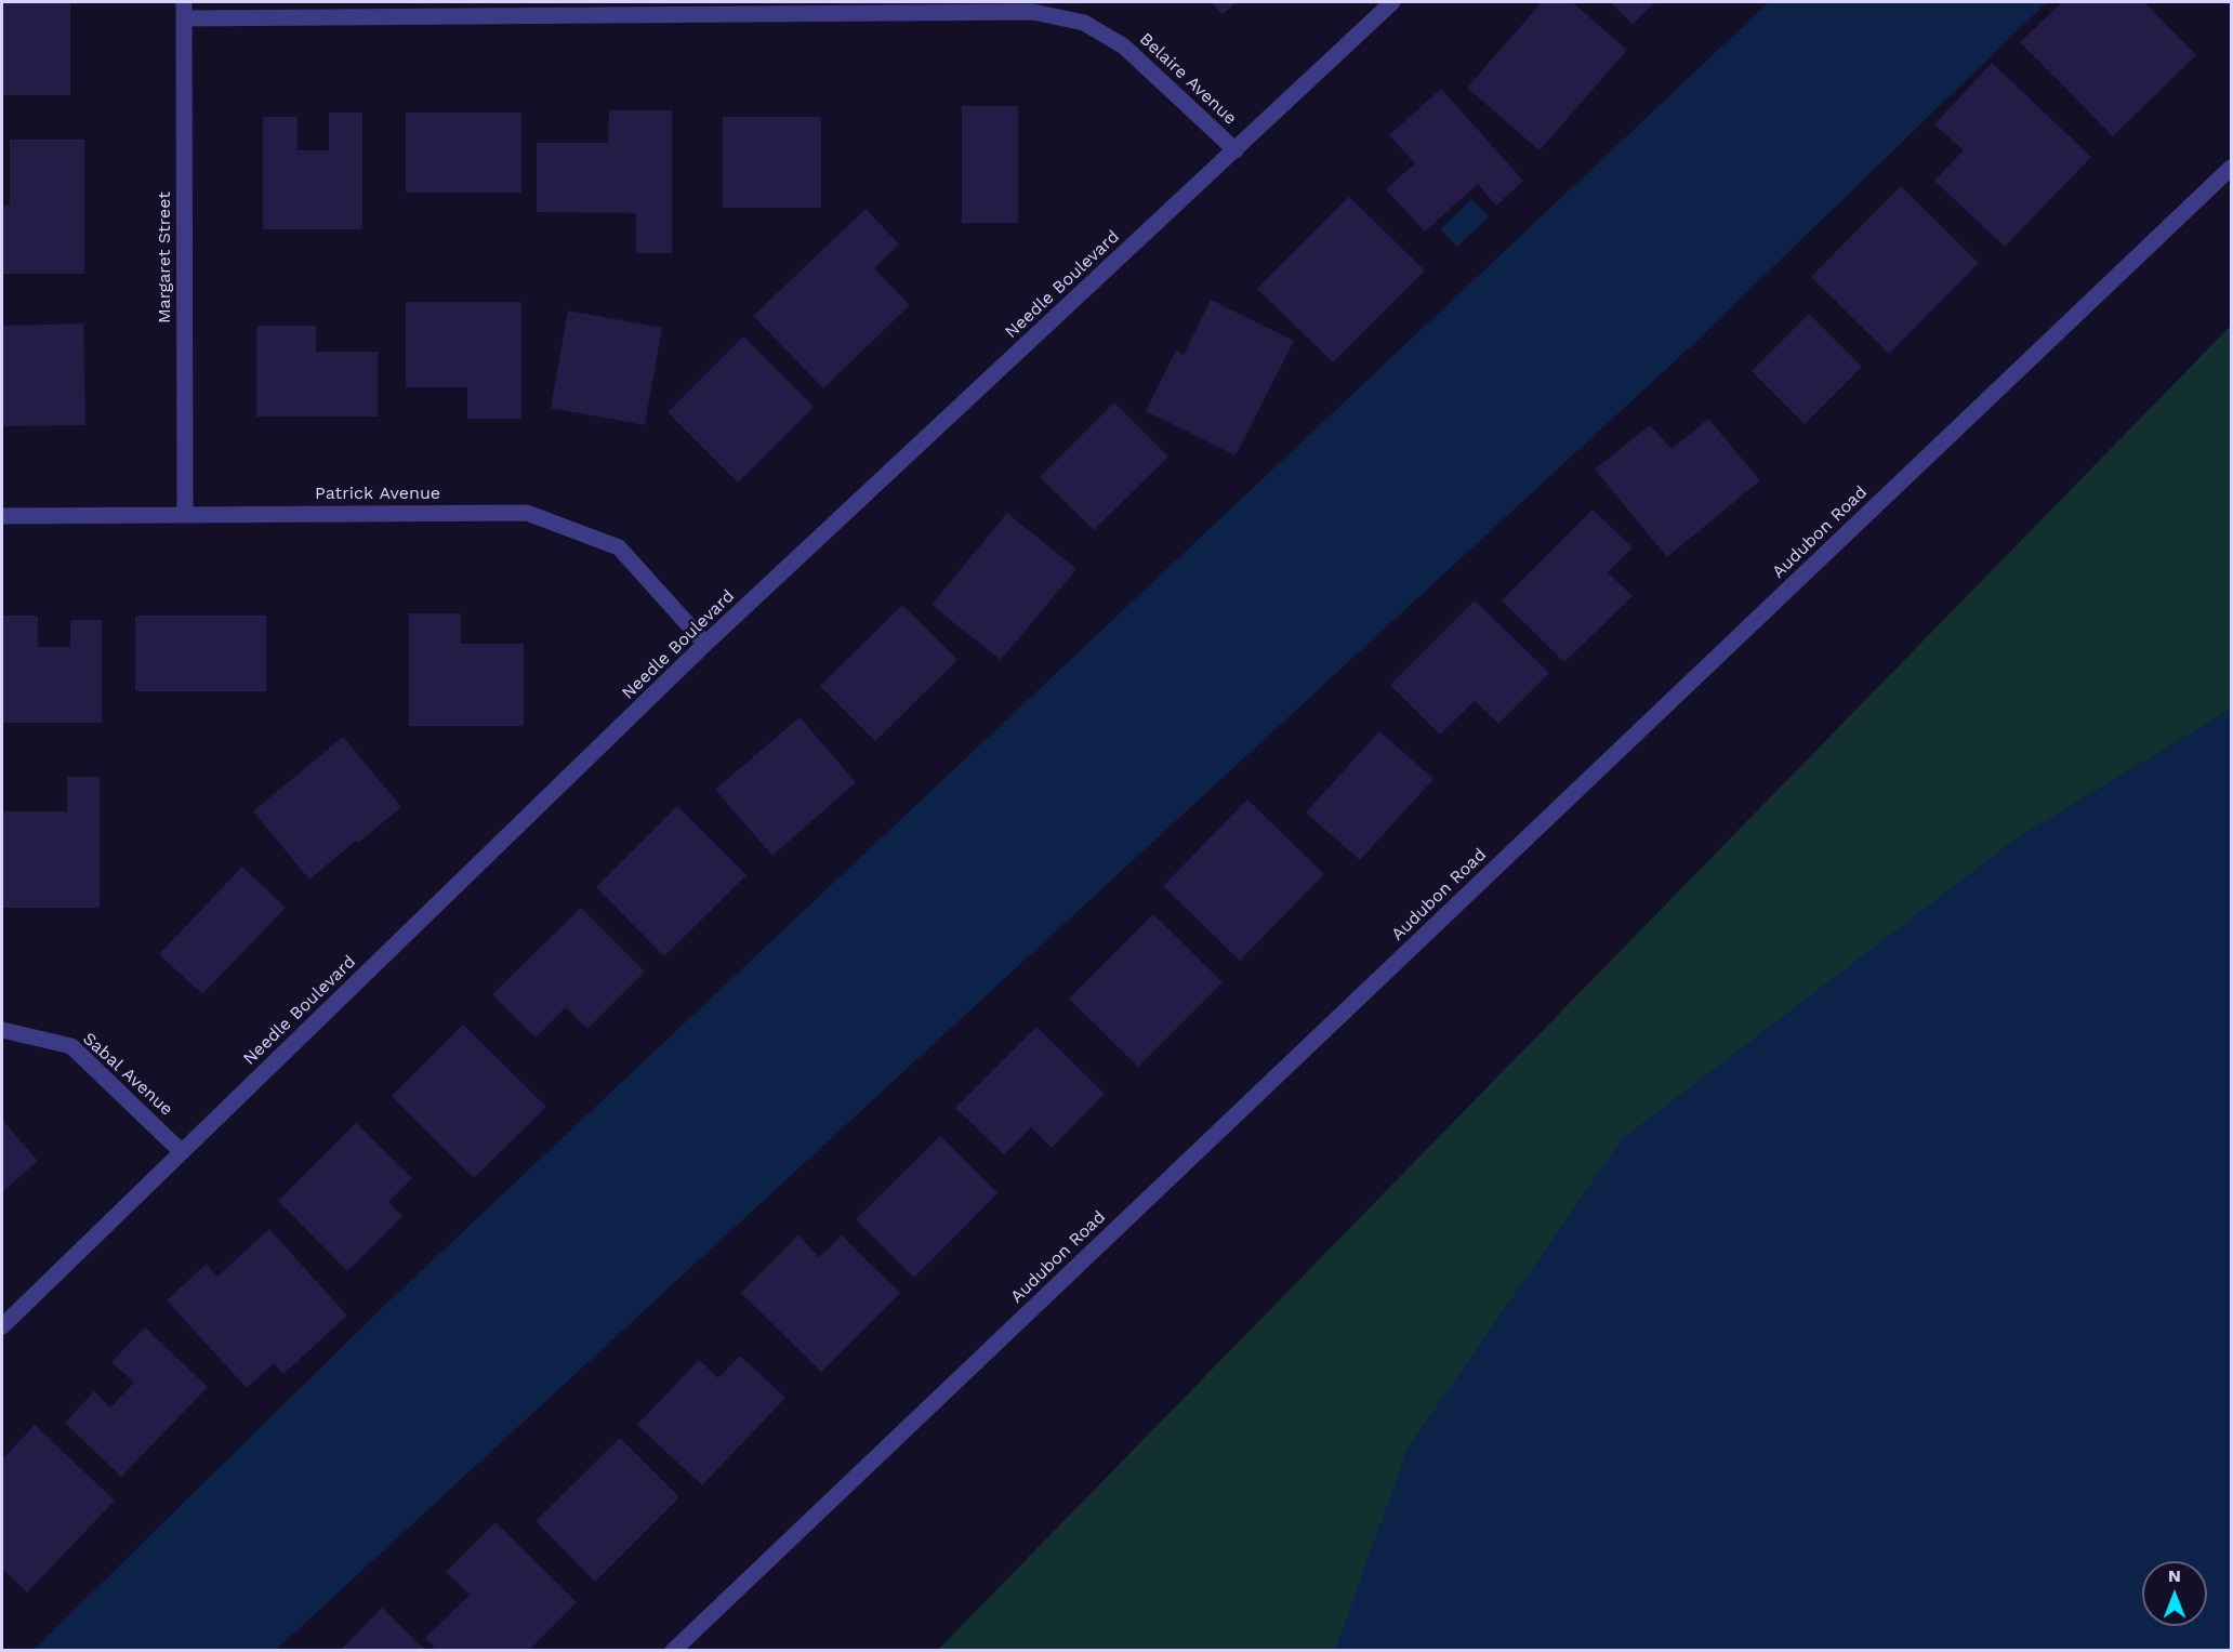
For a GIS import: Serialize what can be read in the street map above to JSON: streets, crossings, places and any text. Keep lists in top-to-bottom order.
{
  "streets": {
    "street": [
      "Belaire Avenue",
      "Margaret Street",
      "Needle Boulevard",
      "Patrick Avenue",
      "Audubon Road",
      "Sabal Avenue"
    ]
  },
  "crossings": [
    ["Belaire Avenue", "Margaret Street"],
    ["Belaire Avenue", "Needle Boulevard"],
    ["Margaret Street", "Patrick Avenue"],
    ["Needle Boulevard", "Patrick Avenue"],
    ["Needle Boulevard", "Sabal Avenue"]
  ],
  "north": "top"
}
